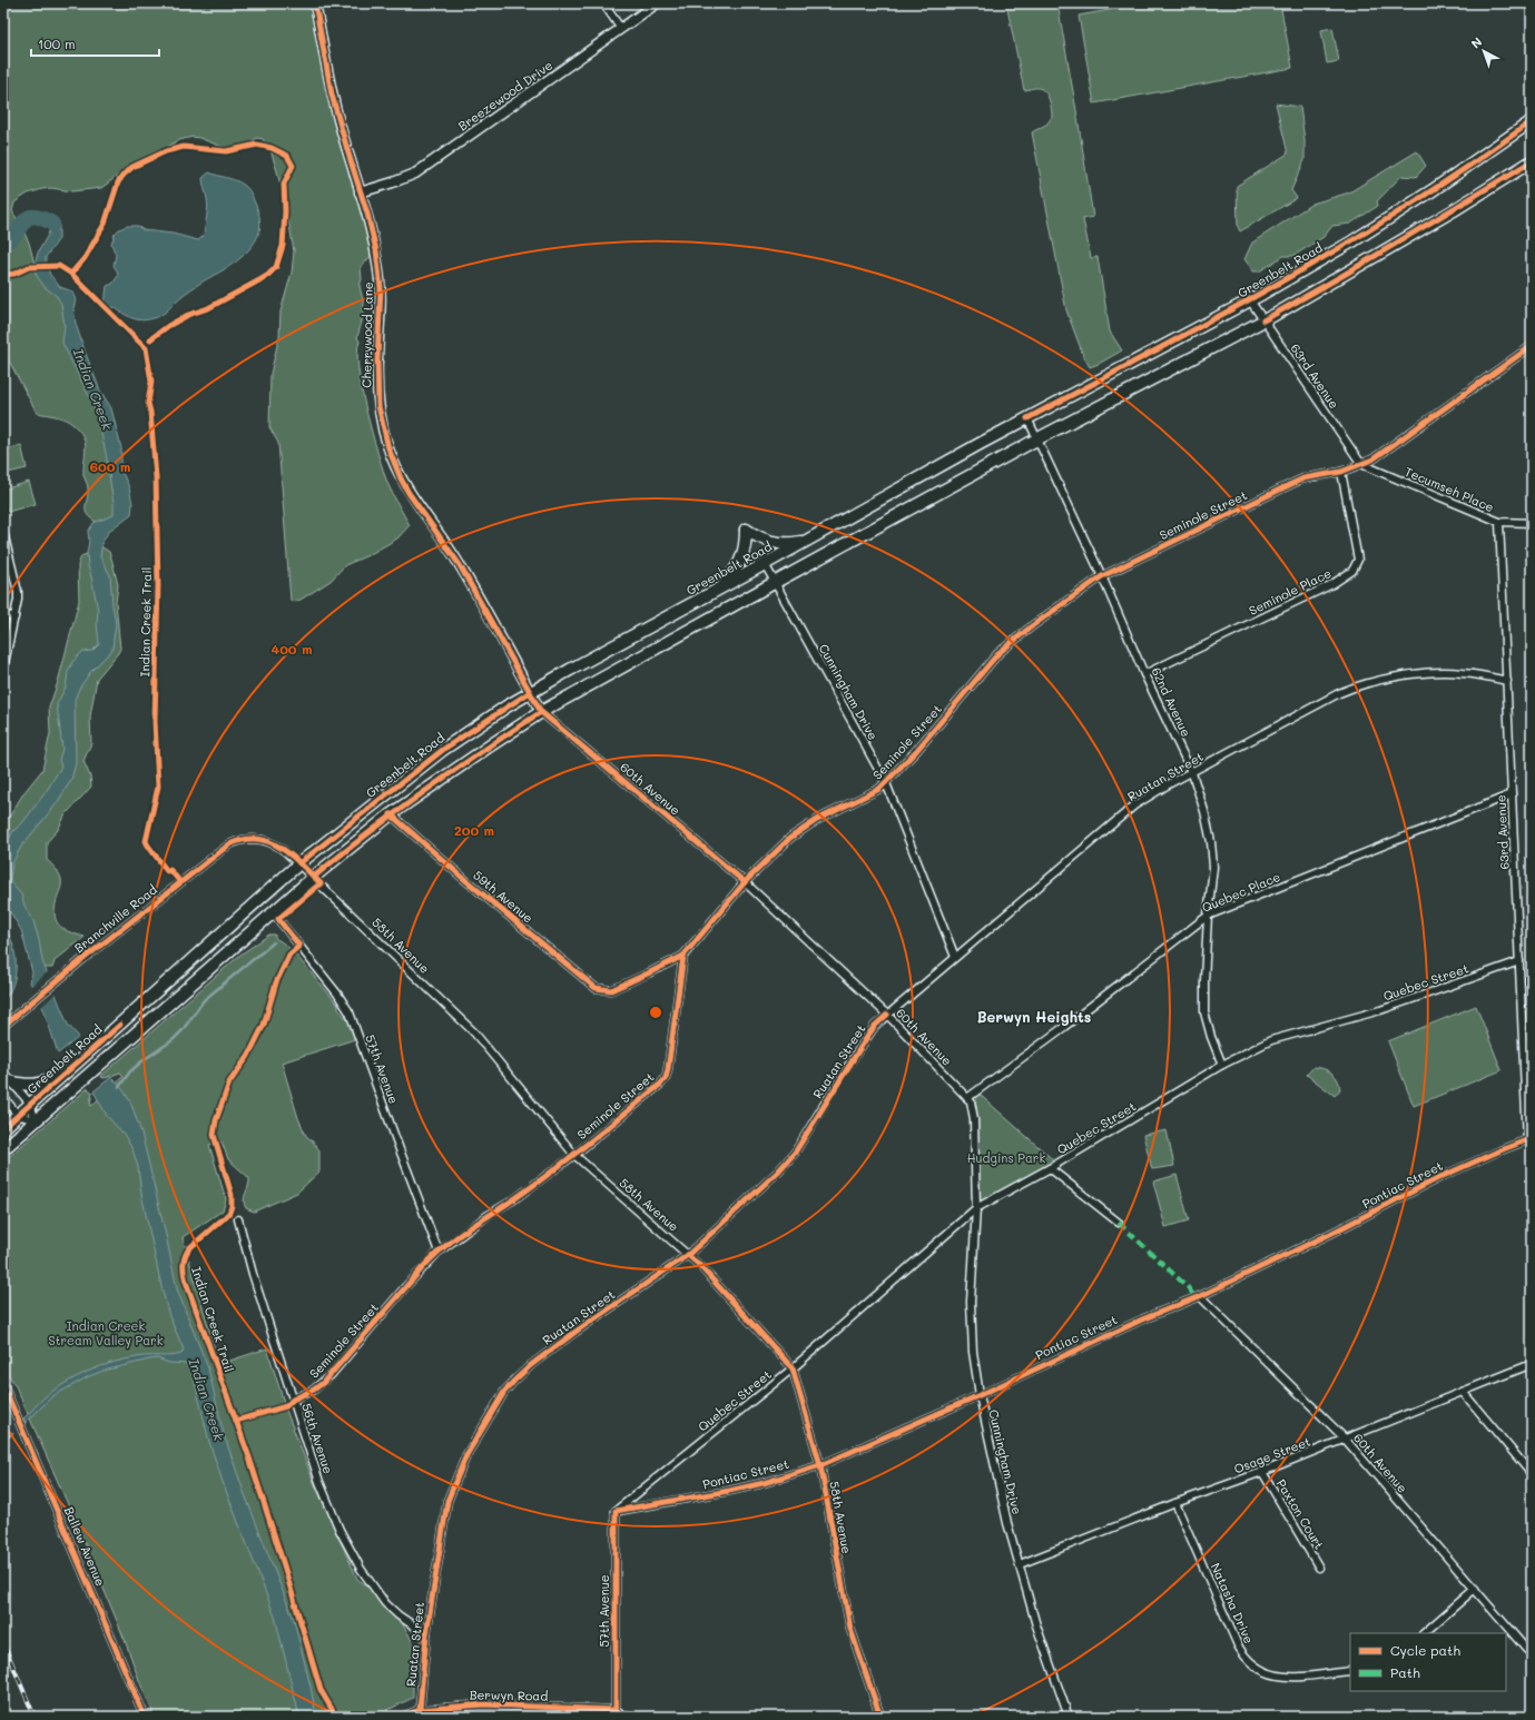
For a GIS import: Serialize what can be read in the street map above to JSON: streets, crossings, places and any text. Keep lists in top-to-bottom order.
{
  "streets": {
    "main road": ["Greenbelt Road"],
    "street": [
      "Breezewood Drive",
      "Cherrywood Lane",
      "63rd Avenue",
      "Tecumseh Place",
      "Seminole Street",
      "Seminole Place",
      "Cunningham Drive",
      "62nd Avenue",
      "Ruatan Street",
      "60th Avenue",
      "Quebec Place",
      "59th Avenue",
      "Branchville Road",
      "58th Avenue",
      "Quebec Street",
      "57th Avenue",
      "Pontiac Street",
      "56th Avenue",
      "Osage Street",
      "Paxton Court",
      "Ballew Avenue",
      "Natasha Drive",
      "Berwyn Road"
    ],
    "cycle path": ["Indian Creek Trail"]
  },
  "crossings": [
    ["Breezewood Drive", "Cherrywood Lane"],
    ["Greenbelt Road", "Cherrywood Lane"],
    ["Greenbelt Road", "63rd Avenue"],
    ["Greenbelt Road", "Cunningham Drive"],
    ["Greenbelt Road", "62nd Avenue"],
    ["Greenbelt Road", "Branchville Road"],
    ["Cherrywood Lane", "60th Avenue"],
    ["63rd Avenue", "Tecumseh Place"],
    ["63rd Avenue", "Seminole Street"],
    ["63rd Avenue", "Ruatan Street"],
    ["63rd Avenue", "Quebec Place"],
    ["63rd Avenue", "Quebec Street"],
    ["63rd Avenue", "Pontiac Street"],
    ["Tecumseh Place", "Seminole Street"],
    ["Seminole Street", "Seminole Place"],
    ["Seminole Street", "Cunningham Drive"],
    ["Seminole Street", "62nd Avenue"],
    ["Seminole Street", "60th Avenue"],
    ["Seminole Street", "59th Avenue"],
    ["Seminole Street", "58th Avenue"],
    ["Seminole Street", "57th Avenue"],
    ["Seminole Street", "56th Avenue"],
    ["Seminole Place", "62nd Avenue"],
    ["Cunningham Drive", "Ruatan Street"],
    ["Cunningham Drive", "60th Avenue"],
    ["Cunningham Drive", "Quebec Place"],
    ["Cunningham Drive", "Quebec Street"],
    ["Cunningham Drive", "Pontiac Street"],
    ["Cunningham Drive", "Osage Street"],
    ["62nd Avenue", "Ruatan Street"],
    ["62nd Avenue", "Quebec Place"],
    ["62nd Avenue", "Quebec Street"],
    ["Ruatan Street", "60th Avenue"],
    ["Ruatan Street", "58th Avenue"],
    ["Ruatan Street", "56th Avenue"],
    ["Ruatan Street", "Berwyn Road"],
    ["60th Avenue", "Quebec Place"],
    ["60th Avenue", "Pontiac Street"],
    ["60th Avenue", "Osage Street"],
    ["Branchville Road", "58th Avenue"],
    ["58th Avenue", "Quebec Street"],
    ["58th Avenue", "Pontiac Street"],
    ["Quebec Street", "57th Avenue"],
    ["Quebec Street", "Pontiac Street"],
    ["57th Avenue", "Pontiac Street"],
    ["57th Avenue", "Berwyn Road"],
    ["Osage Street", "Paxton Court"],
    ["Osage Street", "Natasha Drive"]
  ],
  "districts": ["Berwyn Heights"],
  "water": ["Indian Creek"],
  "parks": ["Hudgins Park", "Indian Creek Stream Valley Park"],
  "legend": ["Cycle path", "Path"],
  "scale_bar": "100 m",
  "north": "top left",
  "rings": ["600 m", "400 m", "200 m"]
}
